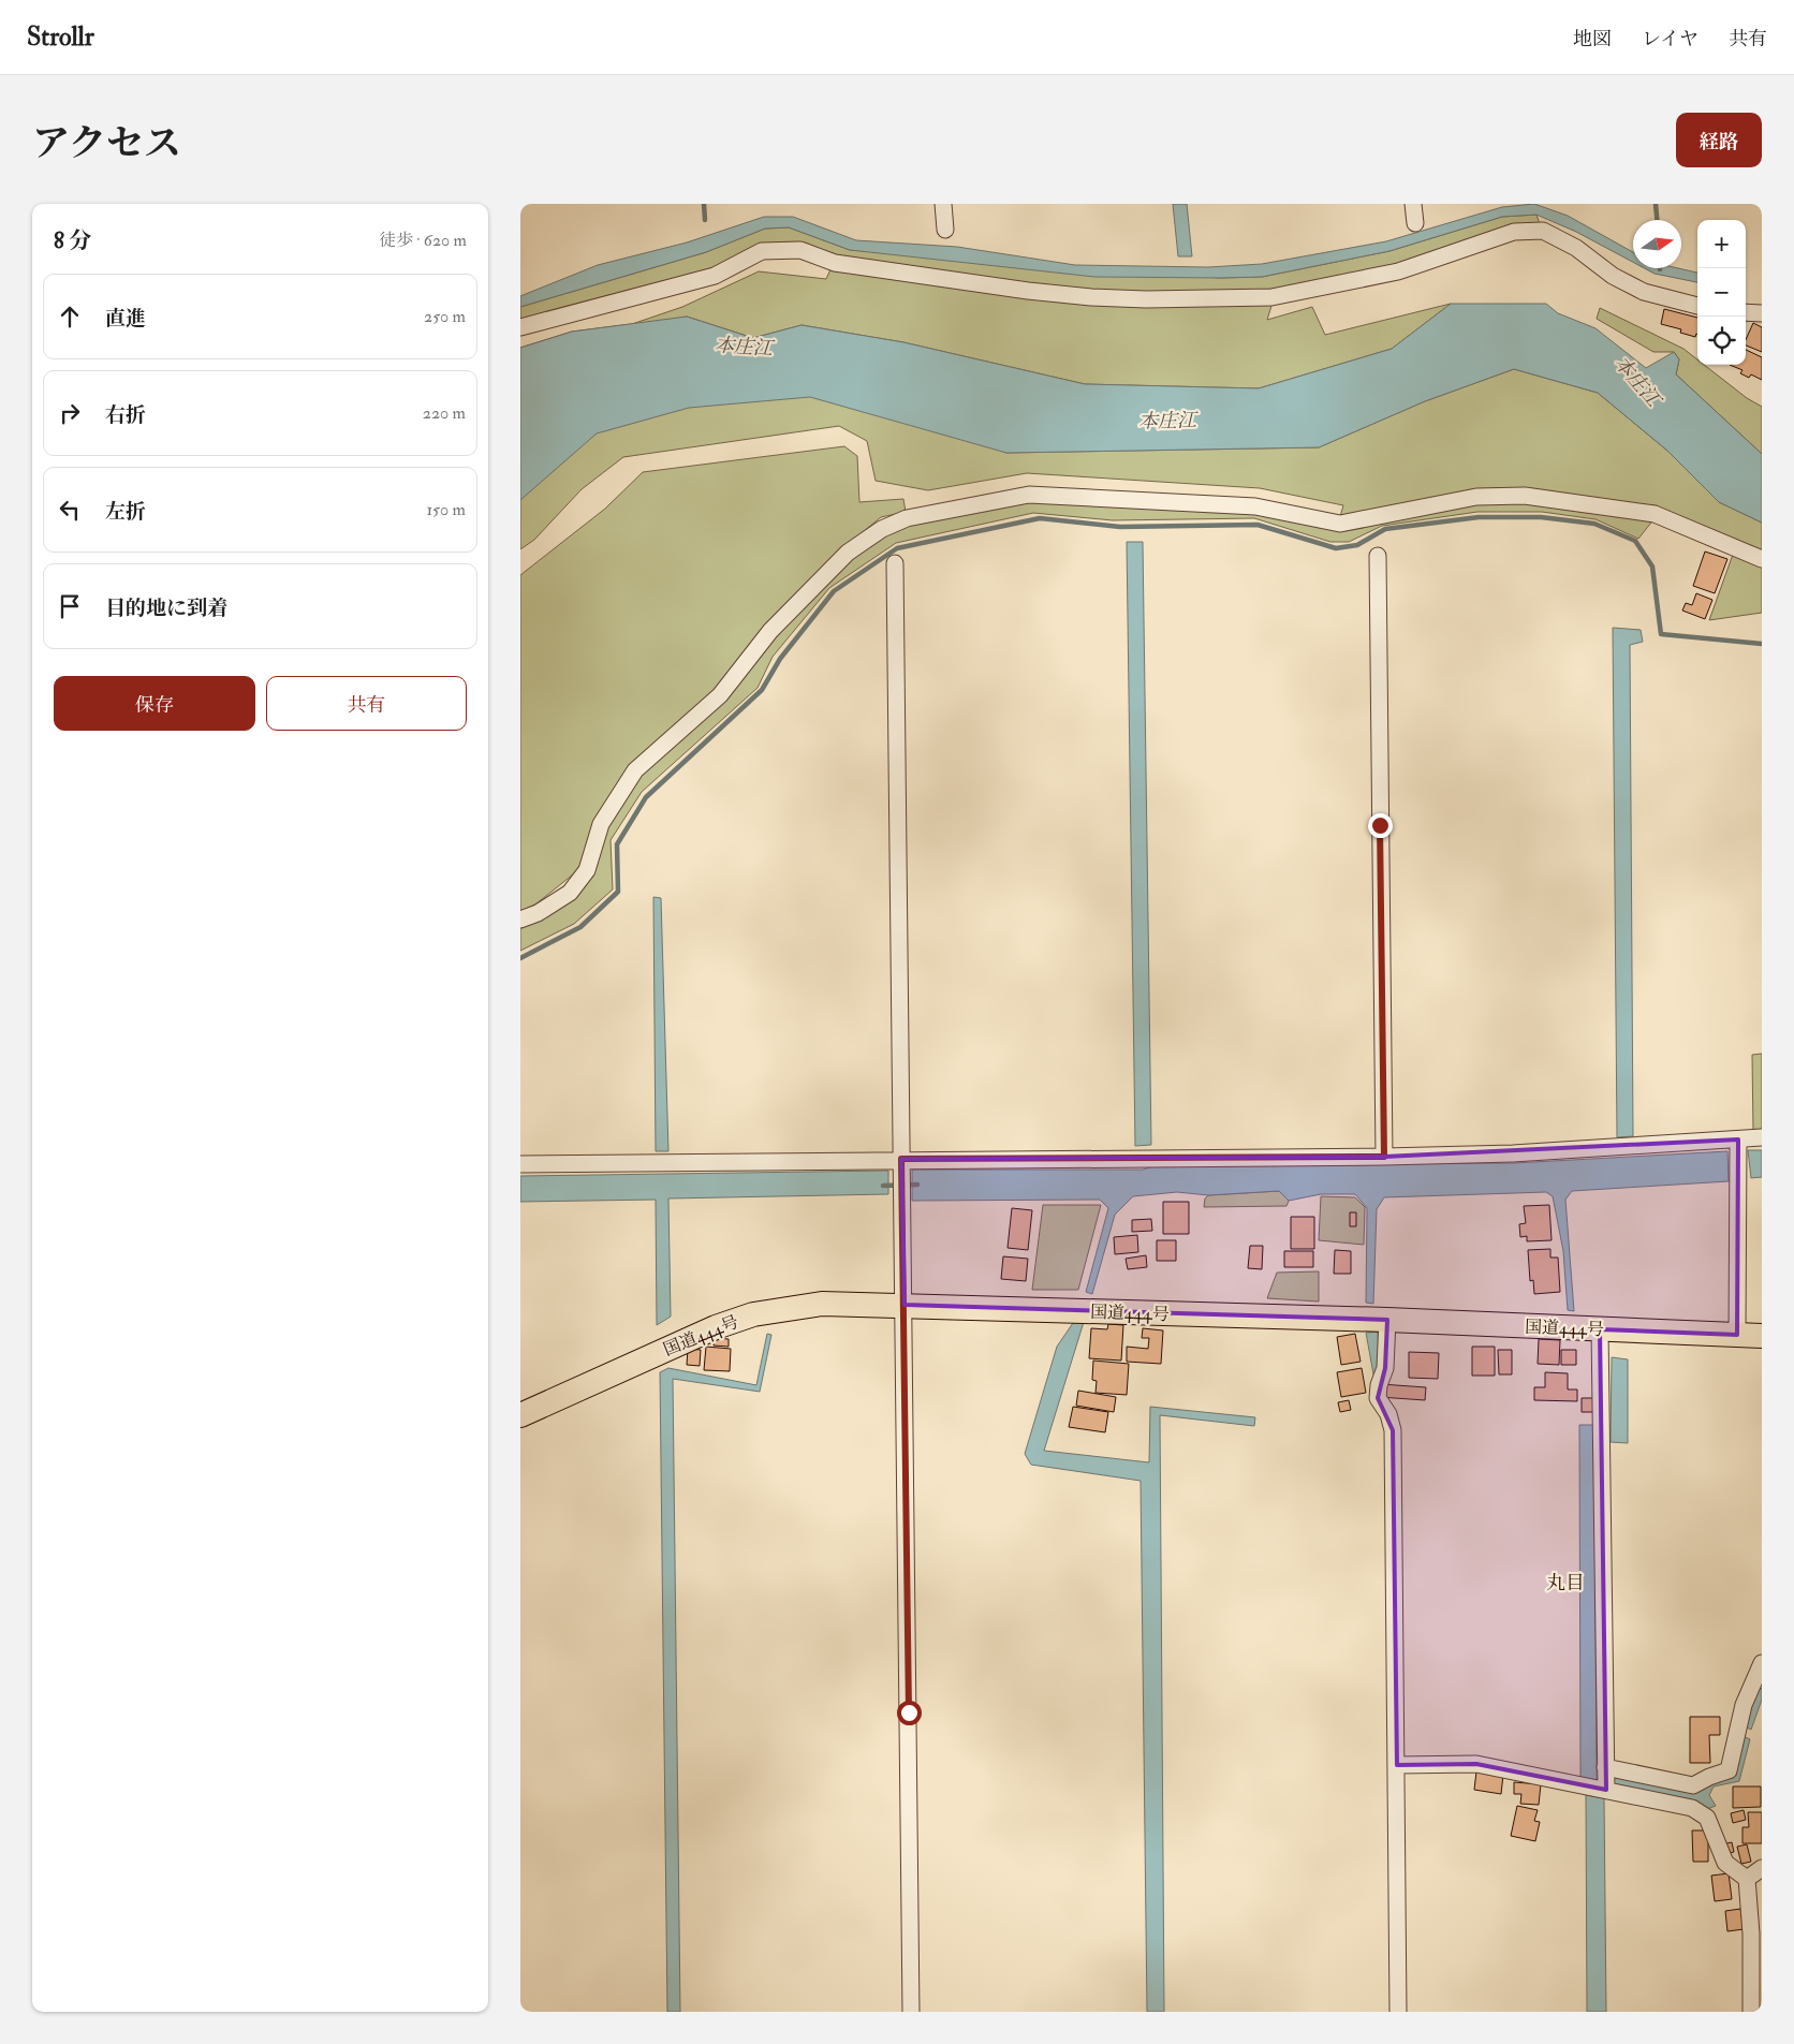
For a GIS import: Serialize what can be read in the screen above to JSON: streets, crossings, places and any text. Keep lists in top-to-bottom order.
{
  "streets": {
    "highway": ["国道444号"]
  },
  "districts": ["丸目"],
  "water": ["本庄江"],
  "north": "right",
  "page": {
    "header": "Strollr",
    "nav": ["地図", "レイヤ", "共有"],
    "title": "アクセス",
    "buttons": [
      "経路",
      ["保存", "共有"]
    ],
    "heading": ["8 分", "徒歩 · 620 m"],
    "map_buttons": ["+", "−"],
    "list": [
      ["直進", "250 m"],
      ["右折", "220 m"],
      ["左折", "150 m"],
      "目的地に到着"
    ]
  }
}
